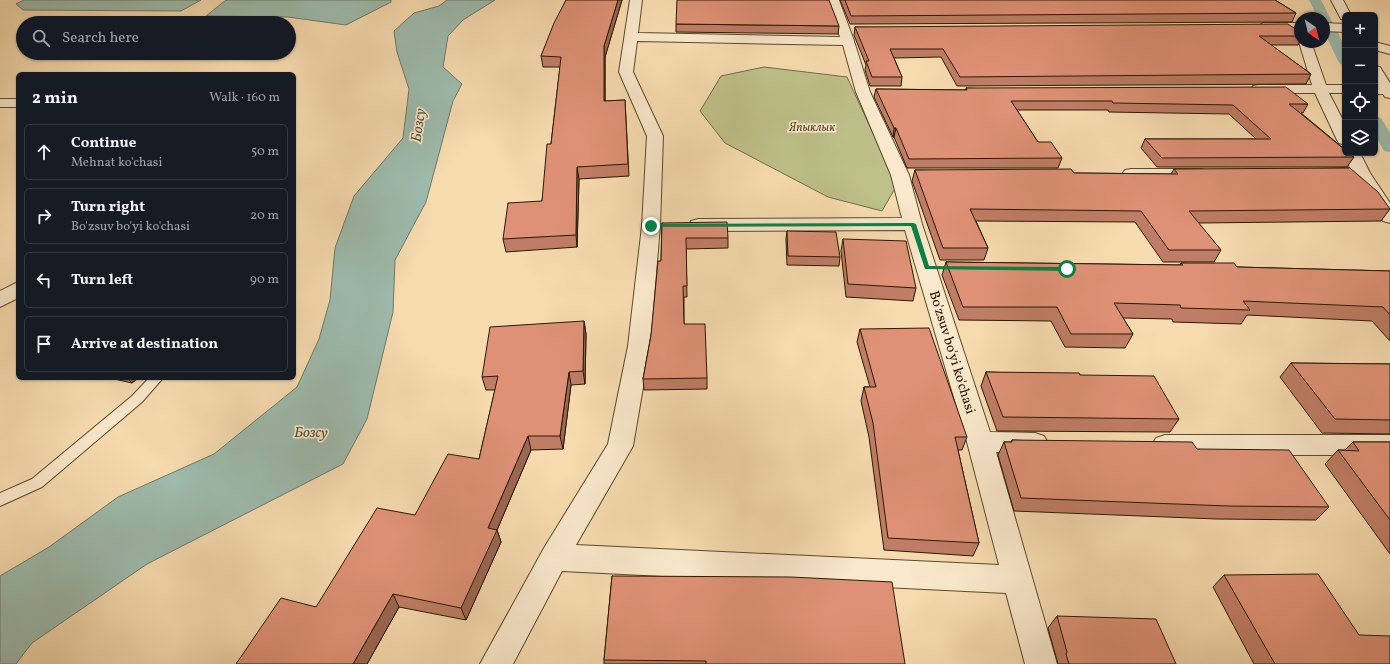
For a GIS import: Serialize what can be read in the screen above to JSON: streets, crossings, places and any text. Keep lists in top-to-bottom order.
{
  "streets": {
    "street": ["Bo'zsuv bo'yi ko'chasi"]
  },
  "water": ["Бозсу"],
  "parks": ["Япыклык"],
  "north": "bottom right",
  "page": {
    "map_buttons": ["+", "−"],
    "search": "Search here",
    "heading": ["2 min", "Walk · 160 m"],
    "list": [
      ["Continue", "Mehnat ko'chasi", "50 m"],
      ["Turn right", "Bo'zsuv bo'yi ko'chasi", "20 m"],
      ["Turn left", "90 m"],
      "Arrive at destination"
    ]
  }
}
